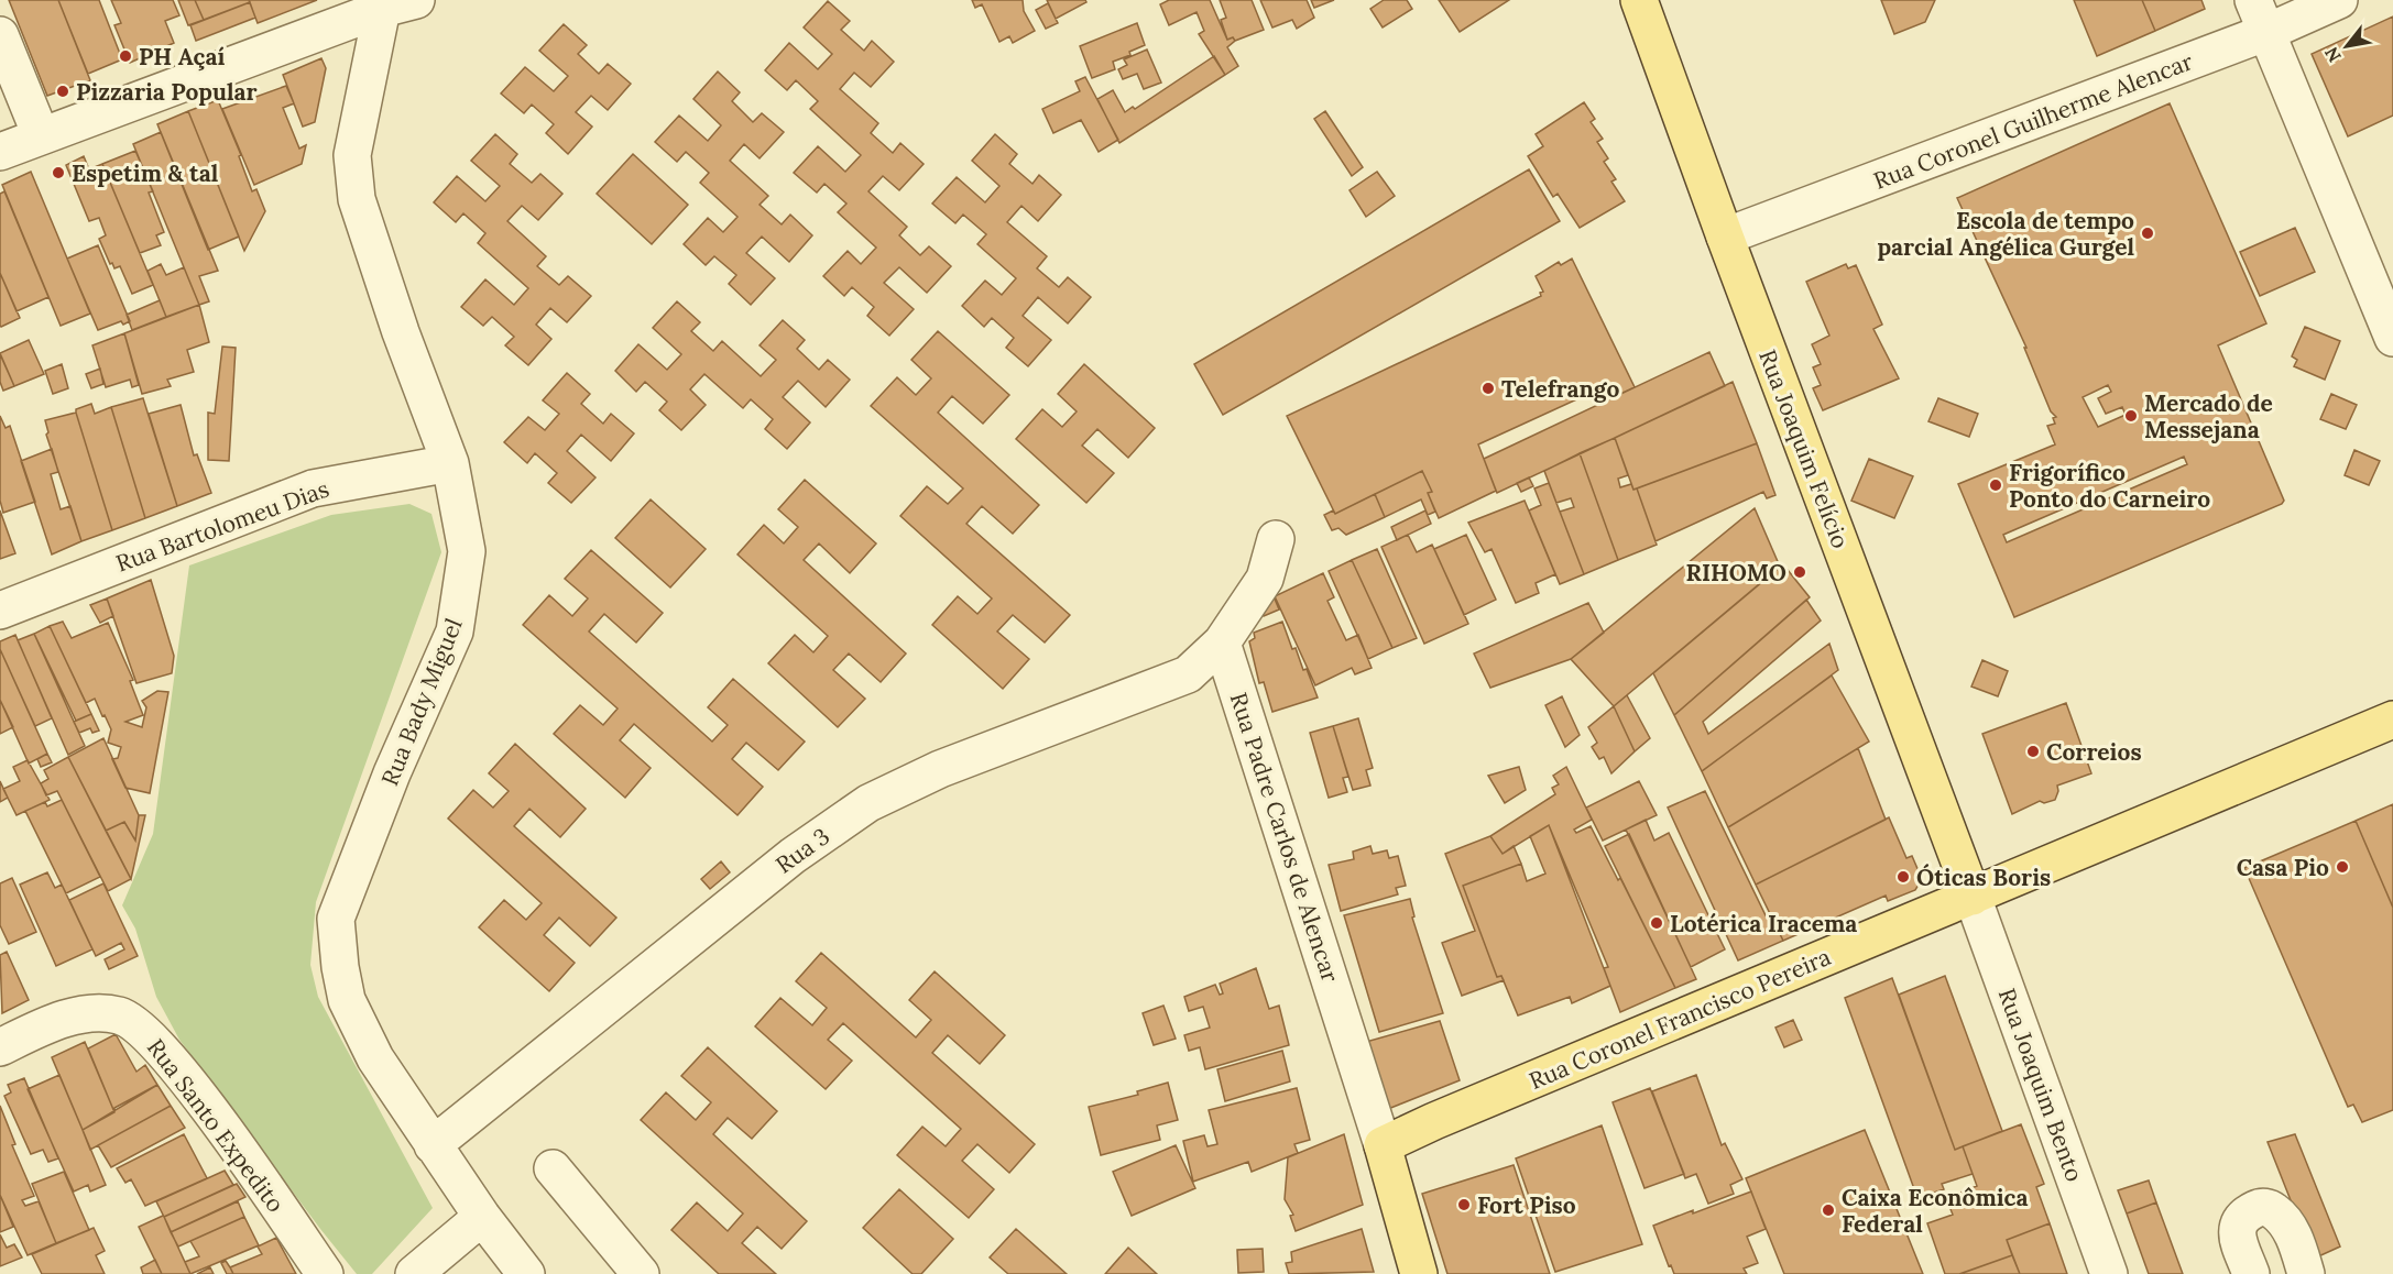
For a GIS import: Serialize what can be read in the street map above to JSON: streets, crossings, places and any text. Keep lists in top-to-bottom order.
{
  "streets": {
    "main road": ["Rua Joaquim Felício", "Rua Coronel Francisco Pereira"],
    "street": [
      "Rua Coronel Guilherme Alencar",
      "Rua Bartolomeu Dias",
      "Rua Bady Miguel",
      "Rua Padre Carlos de Alencar",
      "Rua 3",
      "Rua Joaquim Bento",
      "Rua Santo Expedito"
    ]
  },
  "crossings": [
    ["Rua Coronel Guilherme Alencar", "Rua Joaquim Felício"],
    ["Rua Joaquim Felício", "Rua Coronel Francisco Pereira"],
    ["Rua Joaquim Felício", "Rua Joaquim Bento"],
    ["Rua Bartolomeu Dias", "Rua Bady Miguel"],
    ["Rua Bady Miguel", "Rua 3"],
    ["Rua Padre Carlos de Alencar", "Rua 3"],
    ["Rua Padre Carlos de Alencar", "Rua Coronel Francisco Pereira"],
    ["Rua Coronel Francisco Pereira", "Rua Joaquim Bento"]
  ],
  "places": [
    "PH Açaí",
    "Pizzaria Popular",
    "Espetim & tal",
    "Escola de tempo parcial Angélica Gurgel",
    "Telefrango",
    "Mercado de Messejana",
    "Frigorífico Ponto do Carneiro",
    "RIHOMO",
    "Correios",
    "Casa Pio",
    "Óticas Boris",
    "Lotérica Iracema",
    "Fort Piso",
    "Caixa Econômica Federal"
  ],
  "north": "bottom left"
}
